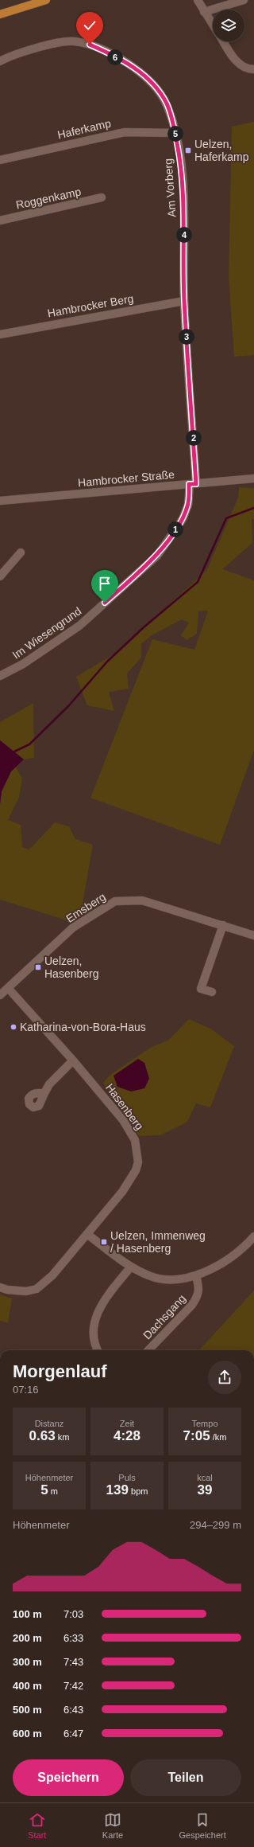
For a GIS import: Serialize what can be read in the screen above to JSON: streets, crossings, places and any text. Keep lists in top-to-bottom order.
{
  "streets": {
    "street": [
      "Haferkamp",
      "Am Vorberg",
      "Roggenkamp",
      "Hambrocker Berg",
      "Hambrocker Straße",
      "Im Wiesengrund",
      "Emsberg",
      "Hasenberg",
      "Dachsgang"
    ]
  },
  "crossings": [
    ["Haferkamp", "Am Vorberg"],
    ["Am Vorberg", "Hambrocker Berg"],
    ["Am Vorberg", "Hambrocker Straße"],
    ["Am Vorberg", "Im Wiesengrund"],
    ["Hambrocker Straße", "Im Wiesengrund"],
    ["Emsberg", "Hasenberg"]
  ],
  "places": {
    "transit": ["Uelzen, Haferkamp", "Uelzen, Hasenberg", "Uelzen, Immenweg / Hasenberg"],
    "other": ["Katharina-von-Bora-Haus"]
  },
  "page": {
    "pins": [
      "6",
      "5",
      "4",
      "3",
      "2",
      "1"
    ],
    "heading": ["Morgenlauf", "07:16"],
    "stats": [
      ["Distanz", "0.63 km"],
      ["Zeit", "4:28"],
      ["Tempo", "7:05 /km"],
      ["Höhenmeter", "5 m"],
      ["Puls", "139 bpm"],
      ["kcal", "39"]
    ],
    "chart": ["Höhenmeter", "294–299 m"],
    "list": [
      {
        "name": "100 m",
        "note": "7:03"
      },
      {
        "name": "200 m",
        "note": "6:33"
      },
      {
        "name": "300 m",
        "note": "7:43"
      },
      {
        "name": "400 m",
        "note": "7:42"
      },
      {
        "name": "500 m",
        "note": "6:43"
      },
      {
        "name": "600 m",
        "note": "6:47"
      }
    ],
    "buttons": ["Speichern", "Teilen"],
    "tabs": ["Start", "Karte", "Gespeichert"]
  }
}
